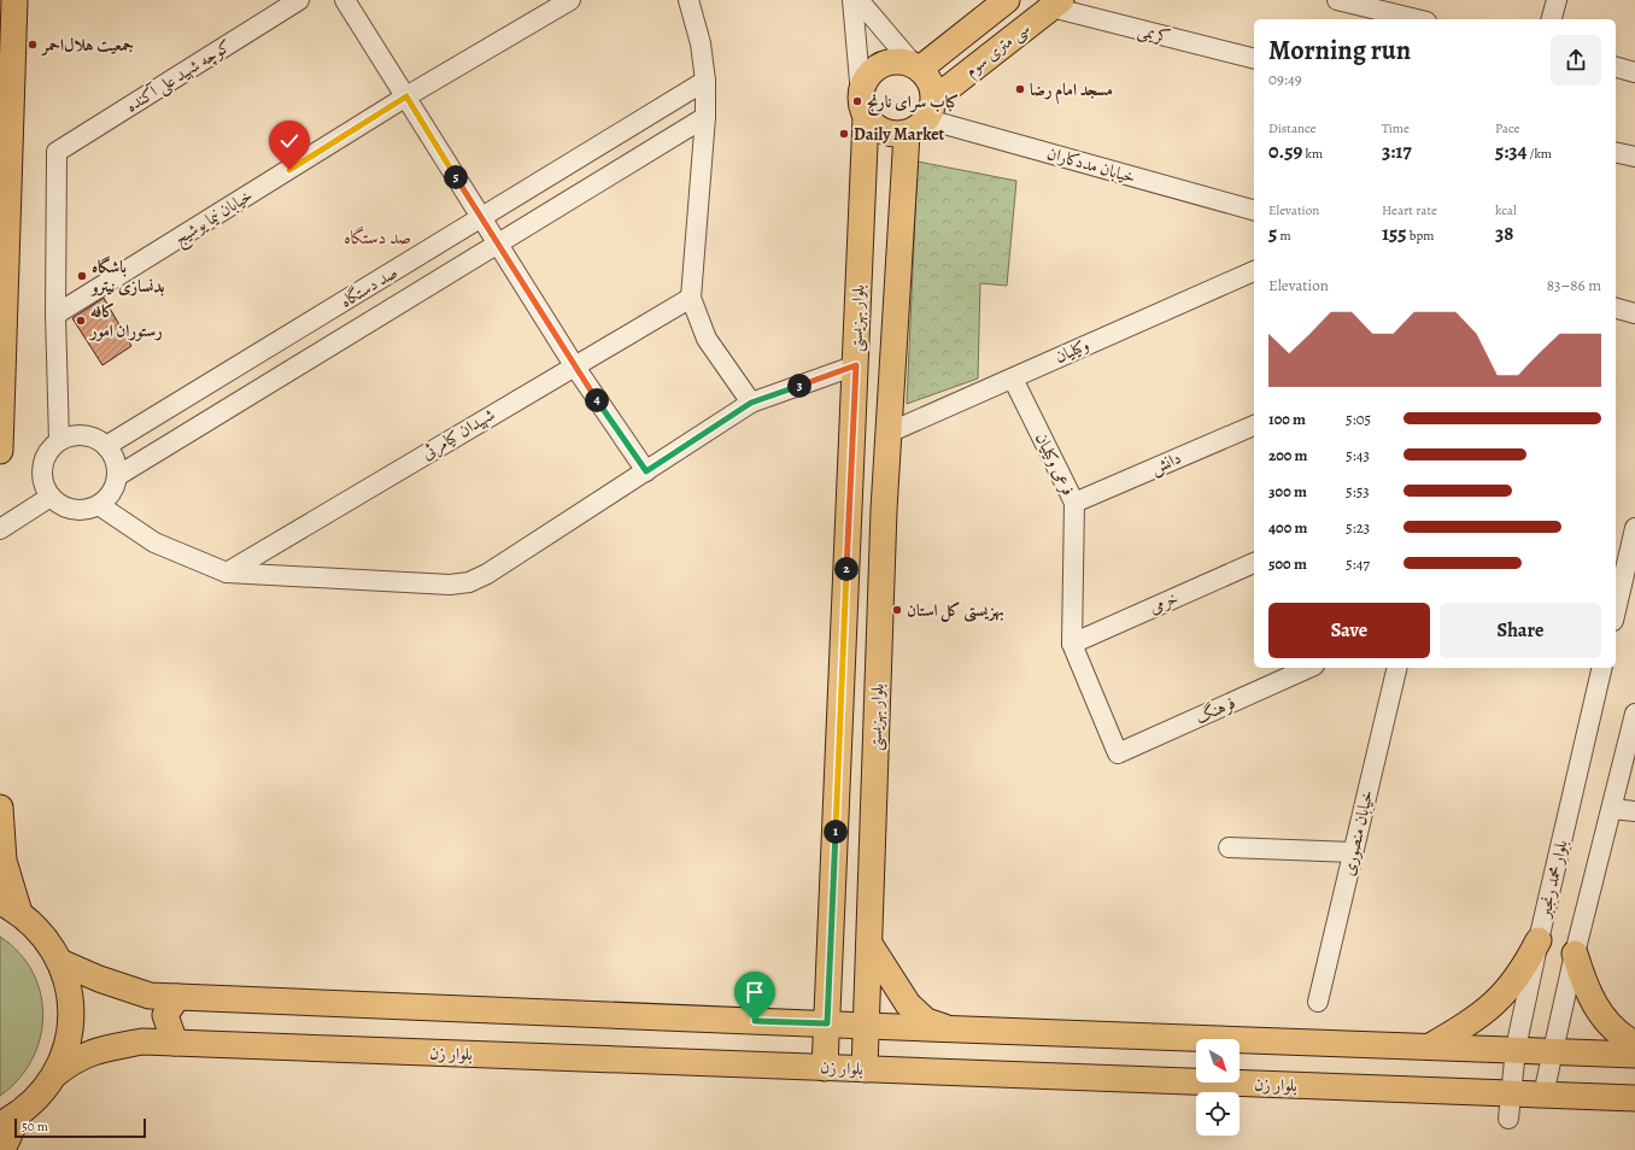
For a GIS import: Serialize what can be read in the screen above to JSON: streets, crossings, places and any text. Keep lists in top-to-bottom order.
{
  "streets": {
    "main road": ["سی متری سوم", "بلوار بهزیستی", "بلوار زن"],
    "street": [
      "کریمی",
      "کوچه شهید علی آکنده",
      "خیابان مددکاران",
      "خیابان نیما یوشیج",
      "صد دستگاه",
      "وکیلیان",
      "شهیدان کیامرثی",
      "دانش",
      "فرعی وکیلیان",
      "خرمی",
      "فرهنگ",
      "خیابان منصوری",
      "بلوار محمد رنجبر"
    ]
  },
  "crossings": [
    ["کریمی", "سی متری سوم"],
    ["سی متری سوم", "خیابان مددکاران"],
    ["سی متری سوم", "بلوار بهزیستی"],
    ["کوچه شهید علی آکنده", "خیابان نیما یوشیج"],
    ["خیابان مددکاران", "بلوار بهزیستی"],
    ["بلوار بهزیستی", "وکیلیان"],
    ["بلوار بهزیستی", "بلوار زن"],
    ["وکیلیان", "فرعی وکیلیان"],
    ["دانش", "فرعی وکیلیان"],
    ["فرعی وکیلیان", "خرمی"],
    ["فرعی وکیلیان", "فرهنگ"],
    ["خرمی", "فرهنگ"],
    ["بلوار محمد رنجبر", "بلوار زن"]
  ],
  "districts": ["صد دستگاه"],
  "places": [
    "جمعیت هلال‌احمر",
    "مسجد امام رضا",
    "کباب سرای نارنج",
    "Daily Market",
    "باشگاه بدنسازی نیترو",
    "کافه رستوران امور",
    "بهزیستی کل استان"
  ],
  "scale_bar": "50 m",
  "north": "bottom right",
  "page": {
    "heading": ["Morning run", "09:49"],
    "stats": [
      ["Distance", "0.59 km"],
      ["Time", "3:17"],
      ["Pace", "5:34 /km"],
      ["Elevation", "5 m"],
      ["Heart rate", "155 bpm"],
      ["kcal", "38"]
    ],
    "pins": [
      "5",
      "3",
      "4",
      "2",
      "1"
    ],
    "chart": ["Elevation", "83–86 m"],
    "list": [
      {
        "name": "100 m",
        "note": "5:05"
      },
      {
        "name": "200 m",
        "note": "5:43"
      },
      {
        "name": "300 m",
        "note": "5:53"
      },
      {
        "name": "400 m",
        "note": "5:23"
      },
      {
        "name": "500 m",
        "note": "5:47"
      }
    ],
    "buttons": ["Save", "Share"],
    "scale": "50 m"
  }
}
